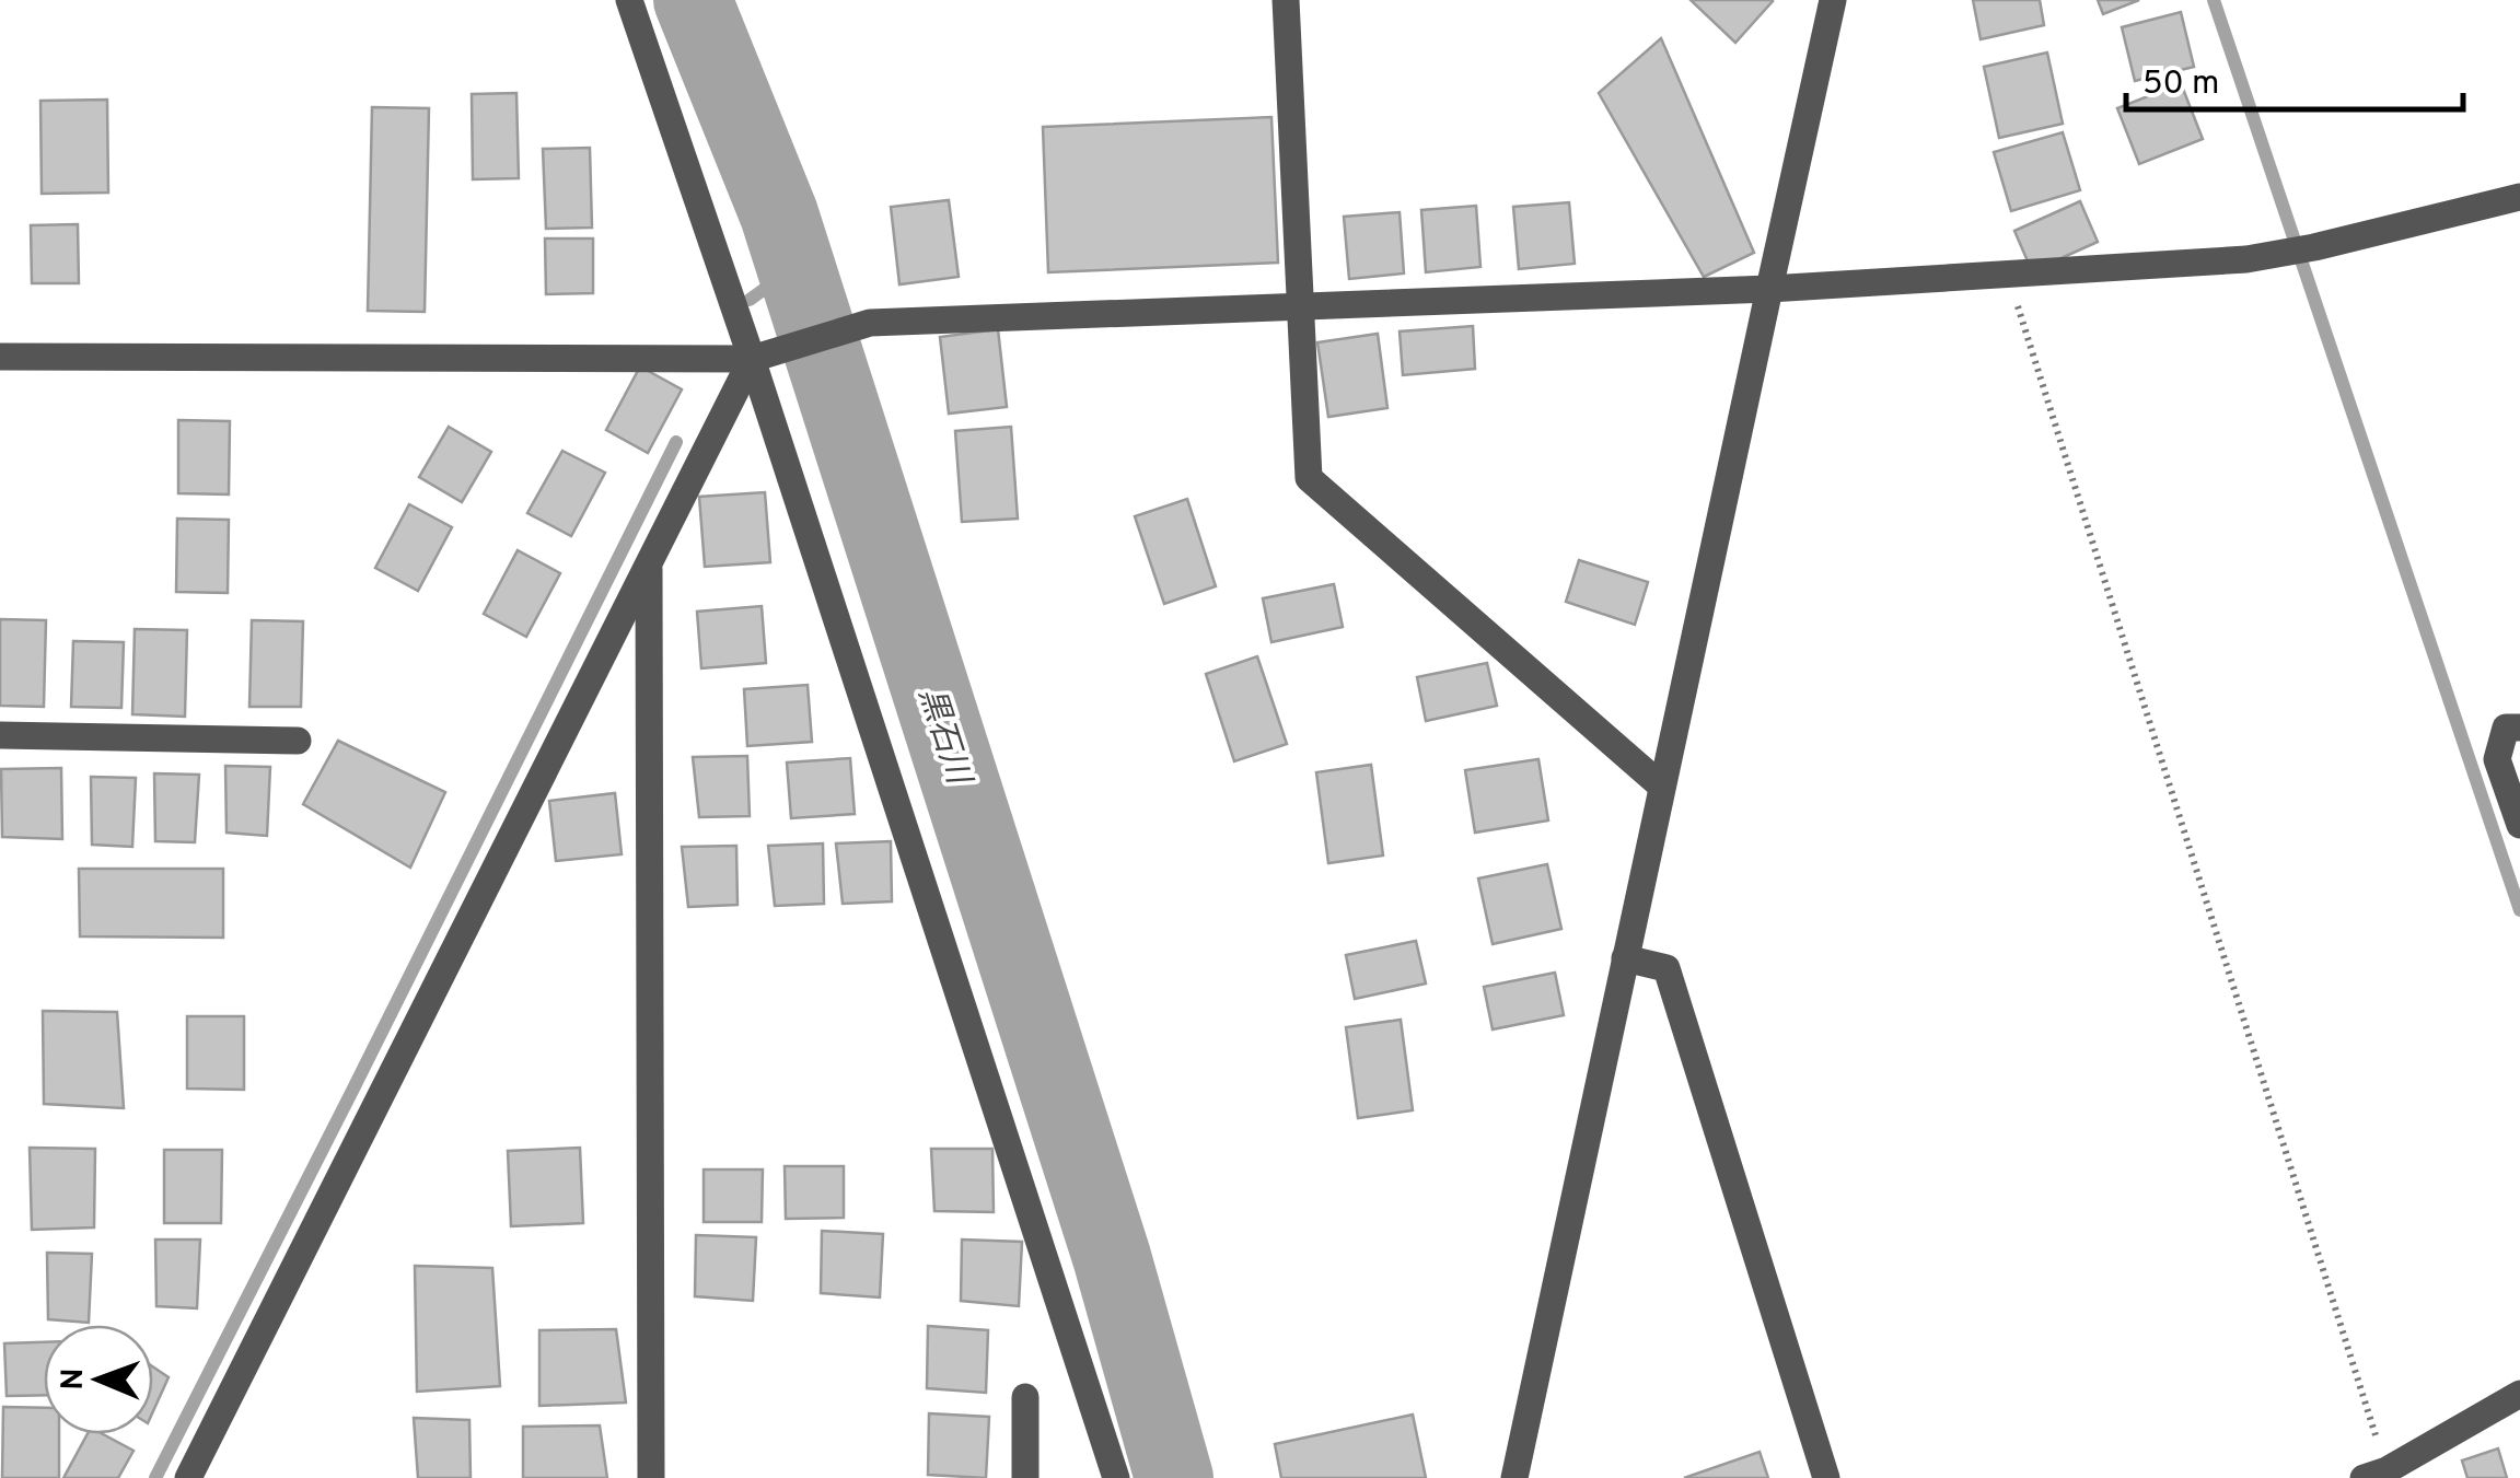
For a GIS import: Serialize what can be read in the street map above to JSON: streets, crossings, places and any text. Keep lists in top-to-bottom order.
{
  "water": ["黒石川"],
  "scale_bar": "50 m",
  "north": "left"
}
